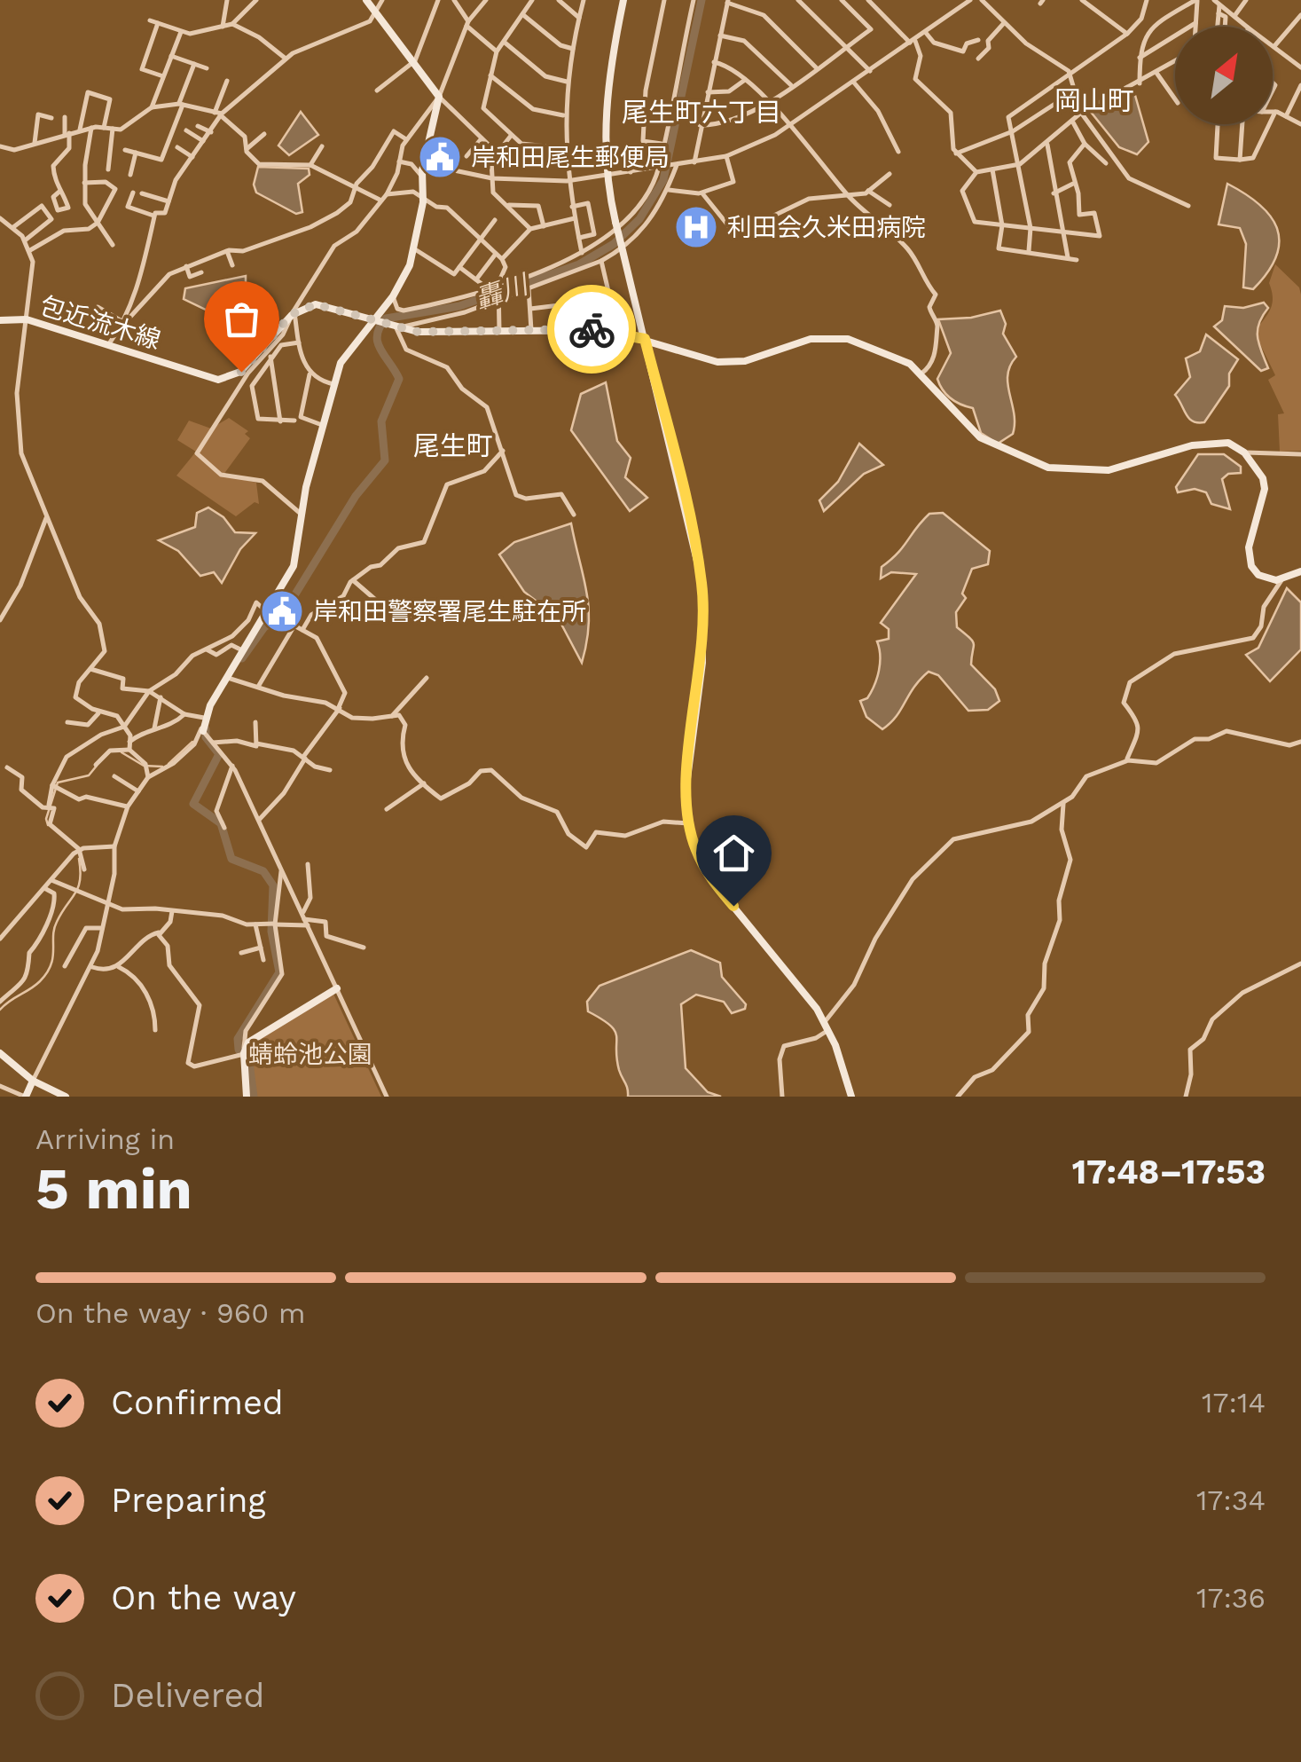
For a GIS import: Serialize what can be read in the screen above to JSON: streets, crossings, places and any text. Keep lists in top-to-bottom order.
{
  "streets": {
    "street": ["包近流木線"]
  },
  "districts": ["岡山町", "尾生町六丁目", "尾生町"],
  "water": ["轟川"],
  "parks": ["蜻蛉池公園"],
  "places": {
    "public building": ["岸和田尾生郵便局", "岸和田警察署尾生駐在所"],
    "hospital": ["利田会久米田病院"]
  },
  "north": "top right",
  "page": {
    "heading": ["5 min", "Arriving in", "17:48–17:53"],
    "bar": "On the way · 960 m",
    "list": [
      ["Confirmed", "17:14"],
      ["Preparing", "17:34"],
      ["On the way", "17:36"],
      "Delivered"
    ]
  }
}
